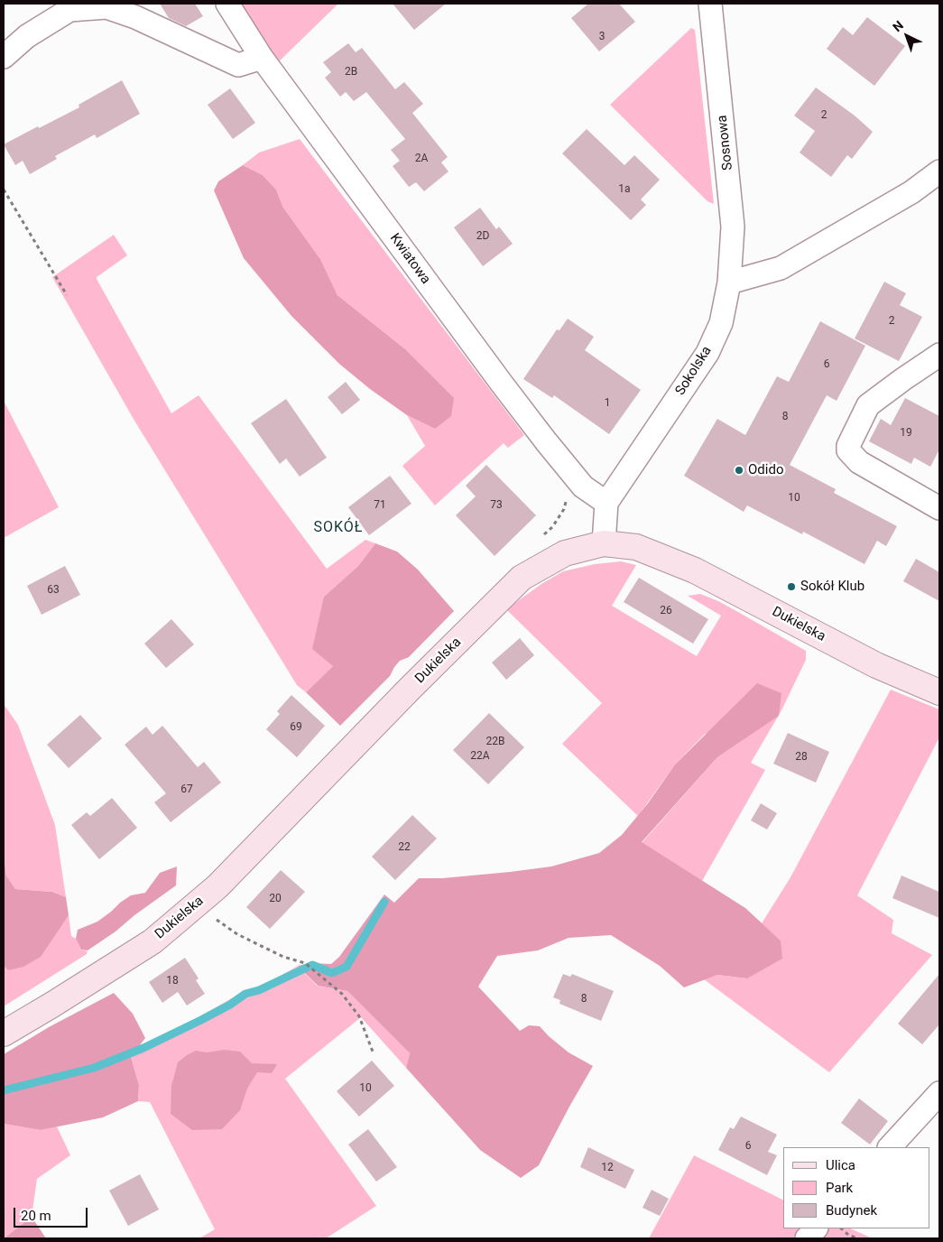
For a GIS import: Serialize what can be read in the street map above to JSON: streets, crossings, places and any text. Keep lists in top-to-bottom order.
{
  "streets": {
    "main road": ["Dukielska"],
    "street": ["Sosnowa", "Kwiatowa", "Sokolska"]
  },
  "crossings": [
    ["Sosnowa", "Sokolska"],
    ["Kwiatowa", "Sokolska"],
    ["Sokolska", "Dukielska"]
  ],
  "districts": ["SOKÓŁ"],
  "places": ["Odido", "Sokół Klub"],
  "house_numbers": [
    "3",
    "2B",
    "2",
    "2A",
    "1a",
    "2D",
    "2",
    "6",
    "1",
    "8",
    "19",
    "10",
    "71",
    "73",
    "63",
    "26",
    "69",
    "22B",
    "22A",
    "28",
    "67",
    "22",
    "20",
    "18",
    "8",
    "10",
    "6",
    "12"
  ],
  "legend": ["Ulica", "Park", "Budynek"],
  "scale_bar": "20 m",
  "north": "top left"
}
